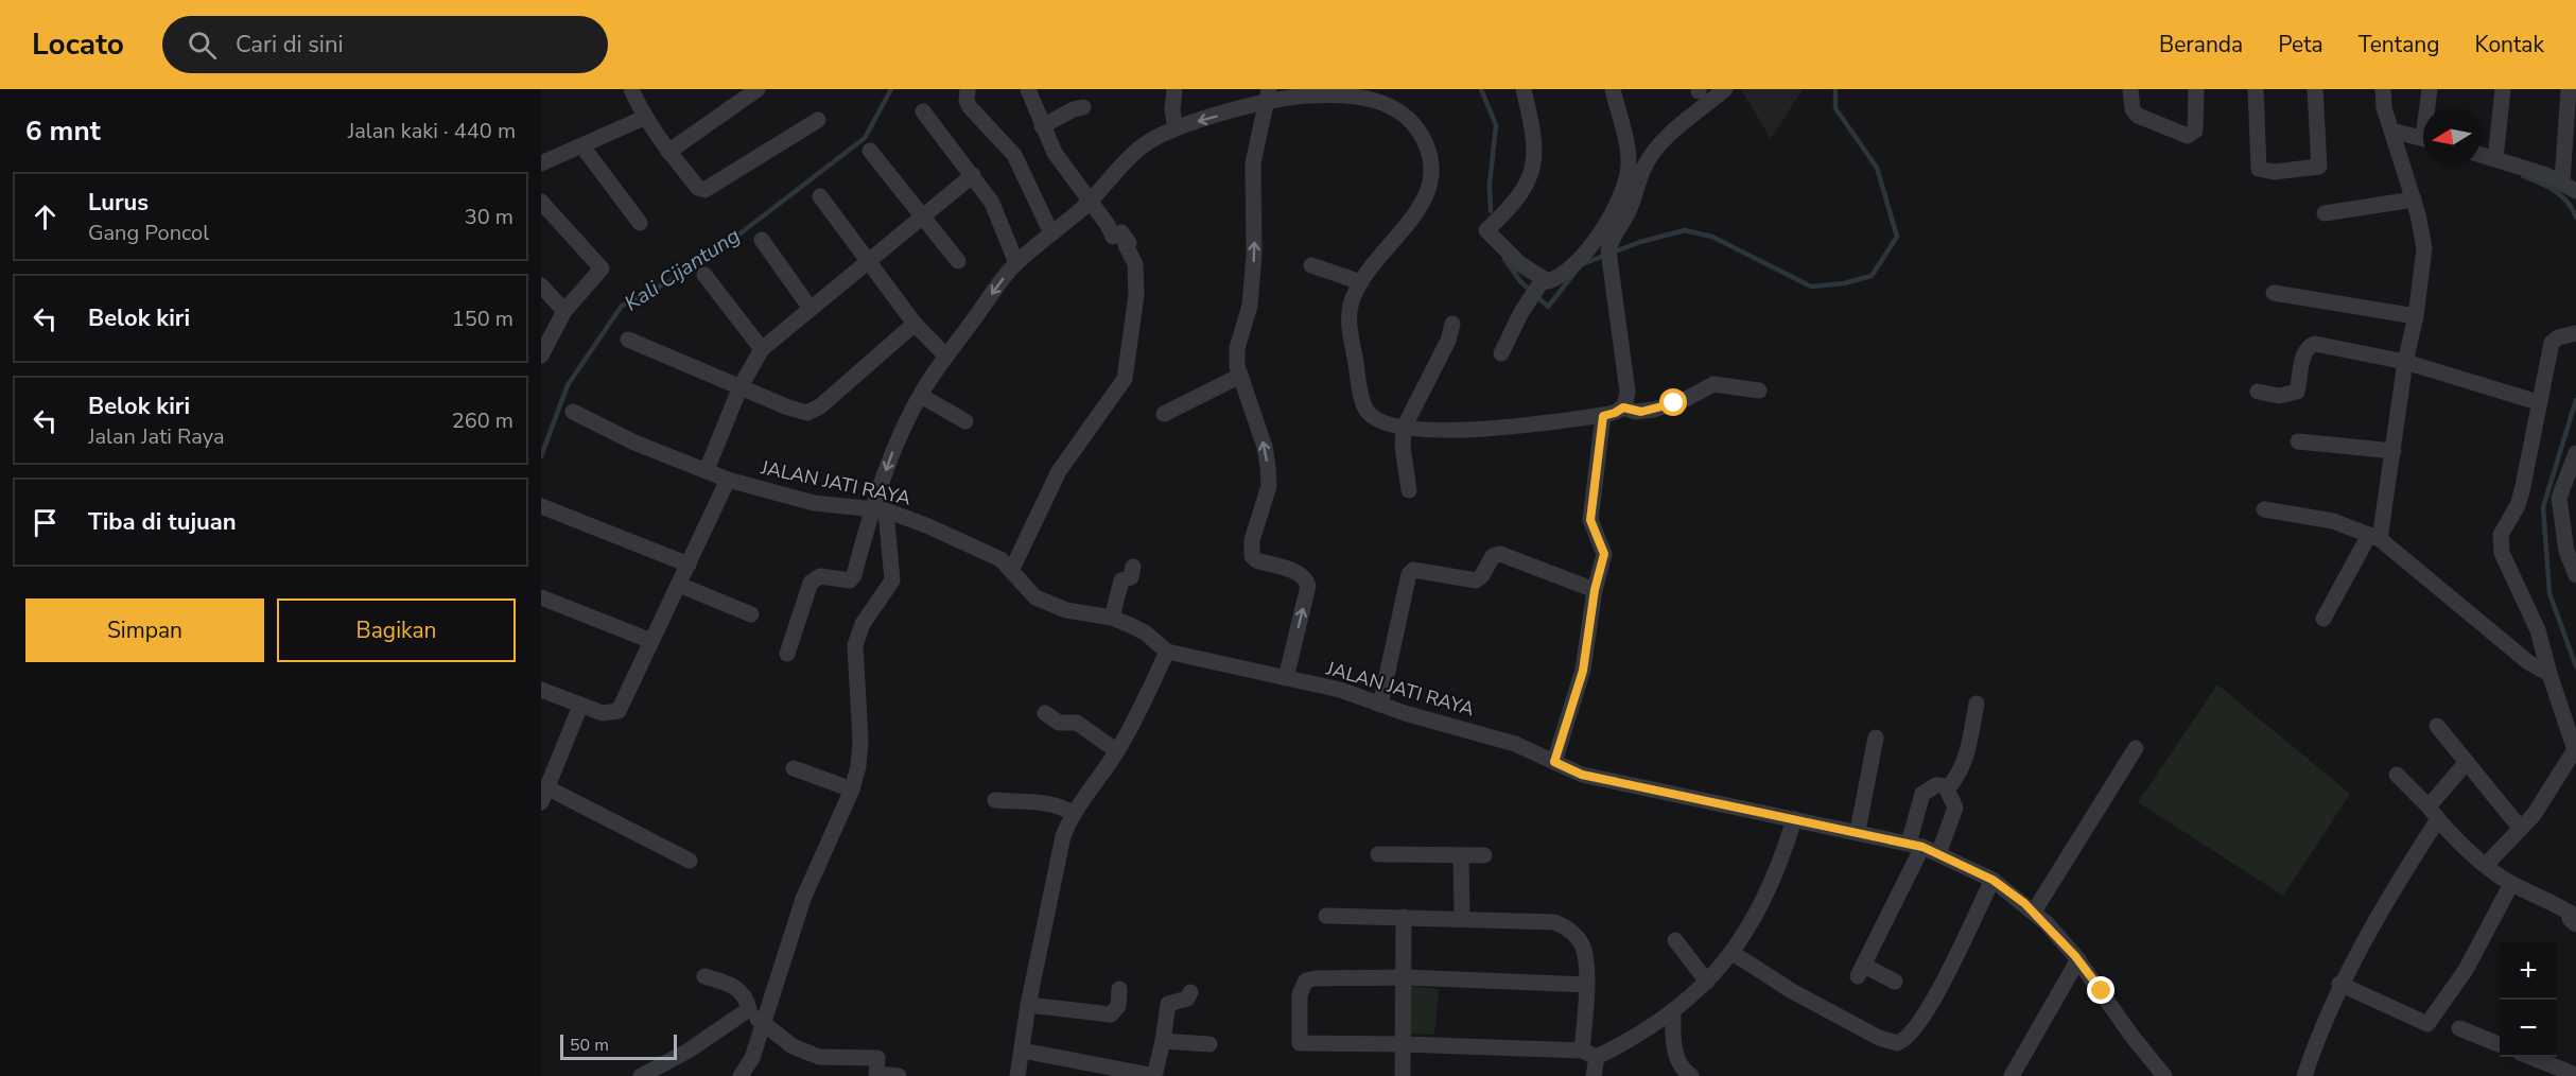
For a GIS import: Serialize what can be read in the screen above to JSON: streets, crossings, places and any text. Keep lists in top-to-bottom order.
{
  "streets": {
    "street": ["JALAN JATI RAYA"]
  },
  "water": ["Kali Cijantung"],
  "scale_bar": "50 m",
  "north": "left",
  "page": {
    "header": "Locato",
    "search": "Cari di sini",
    "nav": [
      "Beranda",
      "Peta",
      "Tentang",
      "Kontak"
    ],
    "heading": ["6 mnt", "Jalan kaki · 440 m"],
    "list": [
      ["Lurus", "Gang Poncol", "30 m"],
      ["Belok kiri", "150 m"],
      ["Belok kiri", "Jalan Jati Raya", "260 m"],
      "Tiba di tujuan"
    ],
    "buttons": ["Simpan", "Bagikan"],
    "map_buttons": ["+", "−"],
    "scale": "50 m"
  }
}
